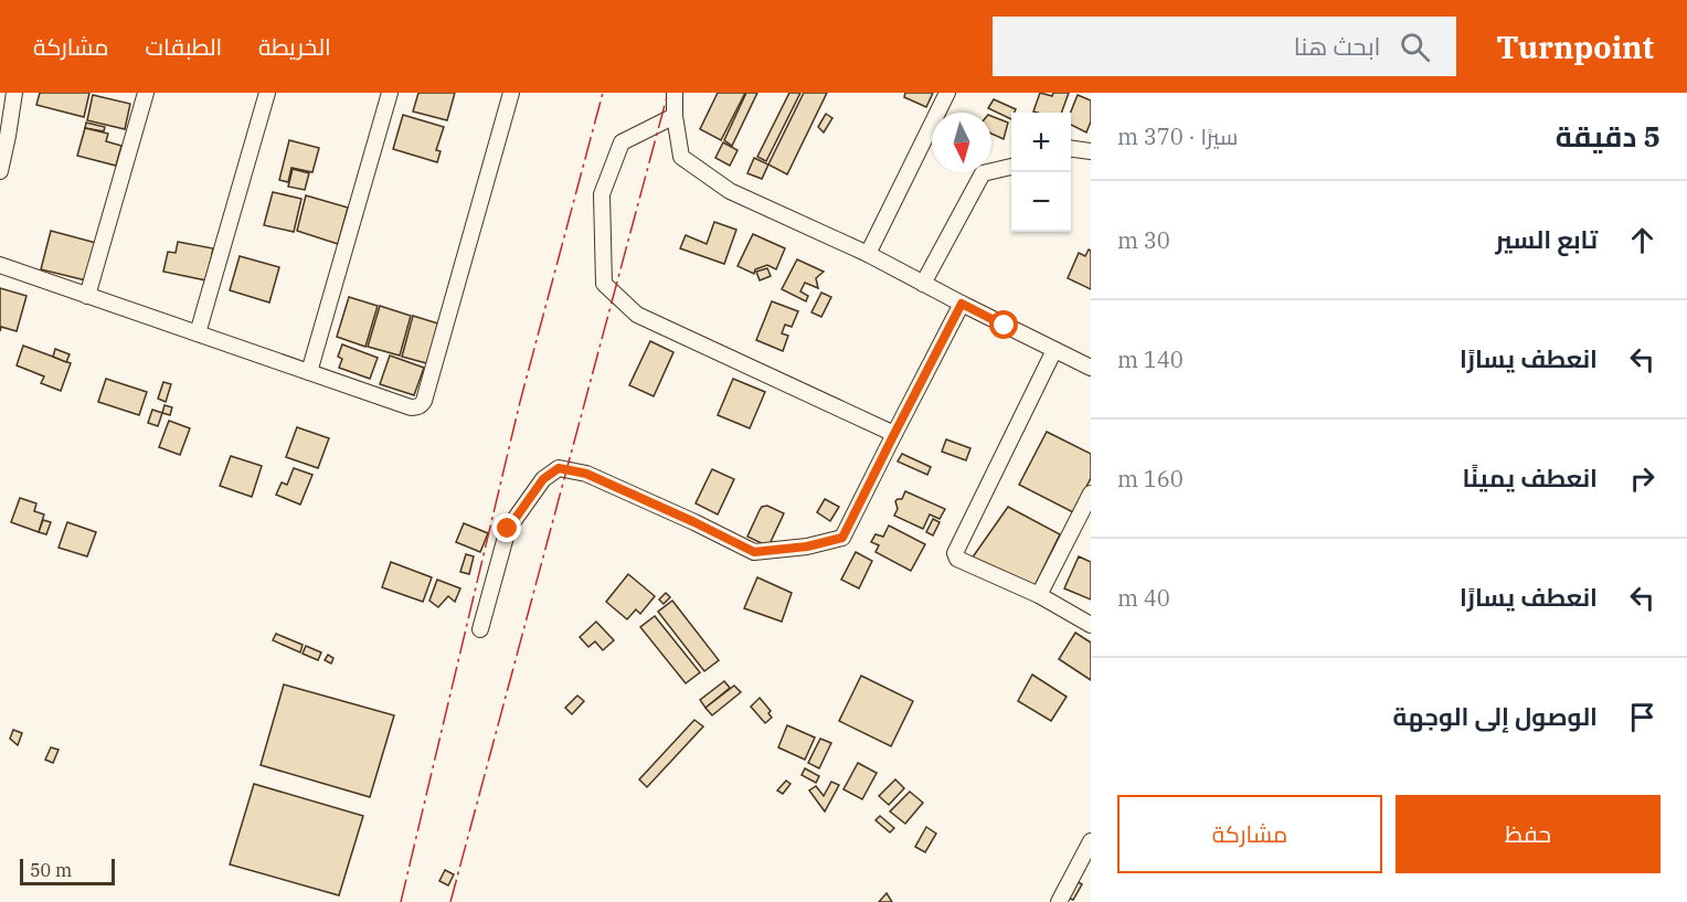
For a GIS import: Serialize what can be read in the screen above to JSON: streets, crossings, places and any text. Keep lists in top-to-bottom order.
{
  "scale_bar": "50 m",
  "north": "bottom",
  "page": {
    "header": "Turnpoint",
    "search": "ابحث هنا",
    "nav": ["الخريطة", "الطبقات", "مشاركة"],
    "heading": ["5 دقيقة", "سيرًا · 370 m"],
    "map_buttons": ["+", "−"],
    "list": [
      ["تابع السير", "30 m"],
      ["انعطف يسارًا", "140 m"],
      ["انعطف يمينًا", "160 m"],
      ["انعطف يسارًا", "40 m"],
      "الوصول إلى الوجهة"
    ],
    "buttons": ["حفظ", "مشاركة"],
    "scale": "50 m"
  }
}
